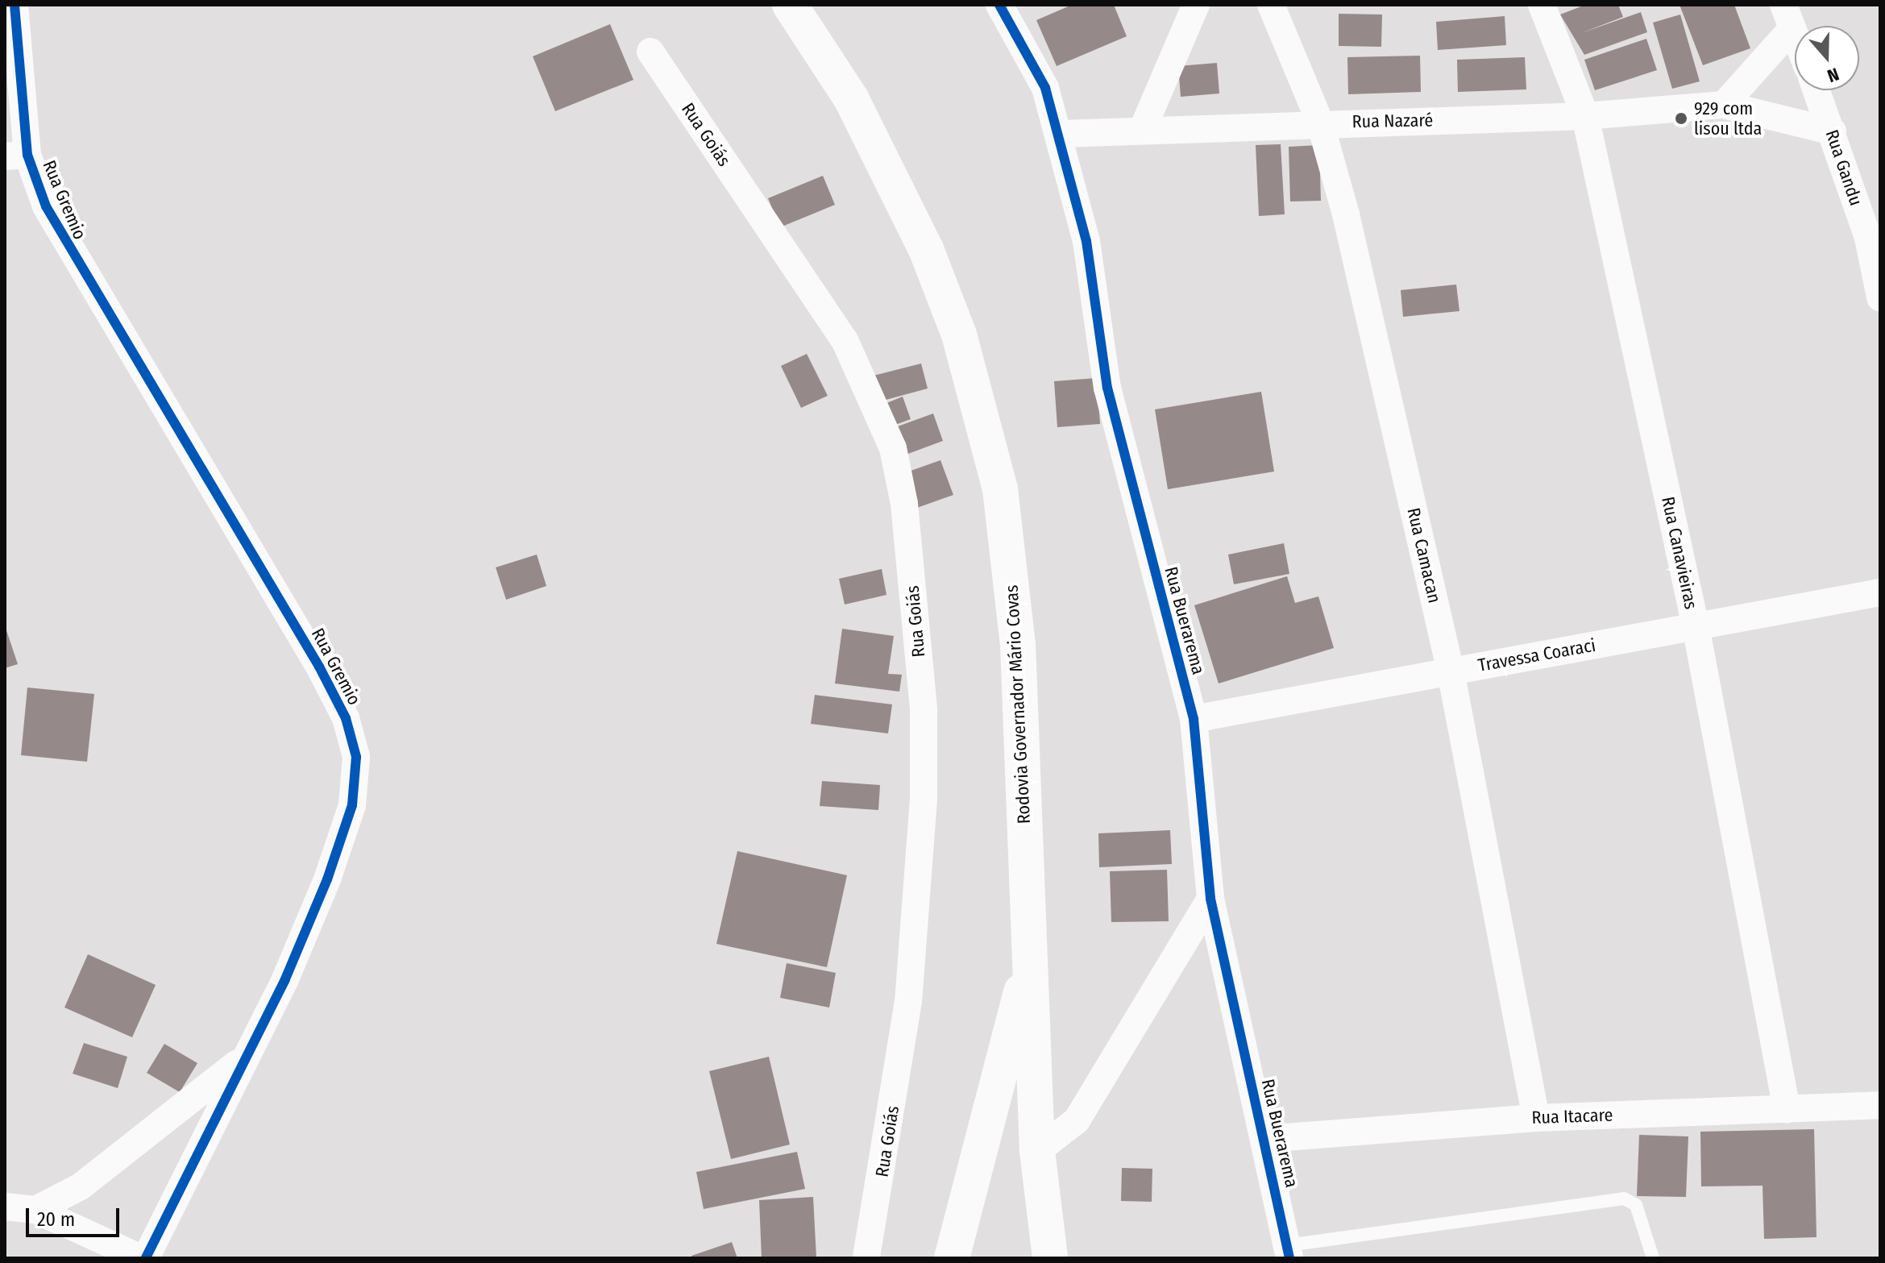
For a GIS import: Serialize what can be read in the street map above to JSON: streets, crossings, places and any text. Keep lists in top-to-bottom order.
{
  "streets": {
    "highway": ["Rodovia Governador Mário Covas"],
    "street": [
      "Rua Nazaré",
      "Rua Goiás",
      "Rua Gandu",
      "Rua Gremio",
      "Rua Canavieiras",
      "Rua Camacan",
      "Rua Buerarema",
      "Travessa Coaraci",
      "Rua Itacare"
    ]
  },
  "crossings": [
    ["Rua Nazaré", "Rua Gandu"],
    ["Rua Nazaré", "Rua Canavieiras"],
    ["Rua Nazaré", "Rua Camacan"],
    ["Rua Nazaré", "Rua Buerarema"],
    ["Rua Canavieiras", "Travessa Coaraci"],
    ["Rua Canavieiras", "Rua Itacare"],
    ["Rua Camacan", "Travessa Coaraci"],
    ["Rua Camacan", "Rua Itacare"],
    ["Rua Buerarema", "Travessa Coaraci"],
    ["Rua Buerarema", "Rua Itacare"]
  ],
  "places": ["929 com lisou ltda"],
  "scale_bar": "20 m",
  "north": "bottom"
}
